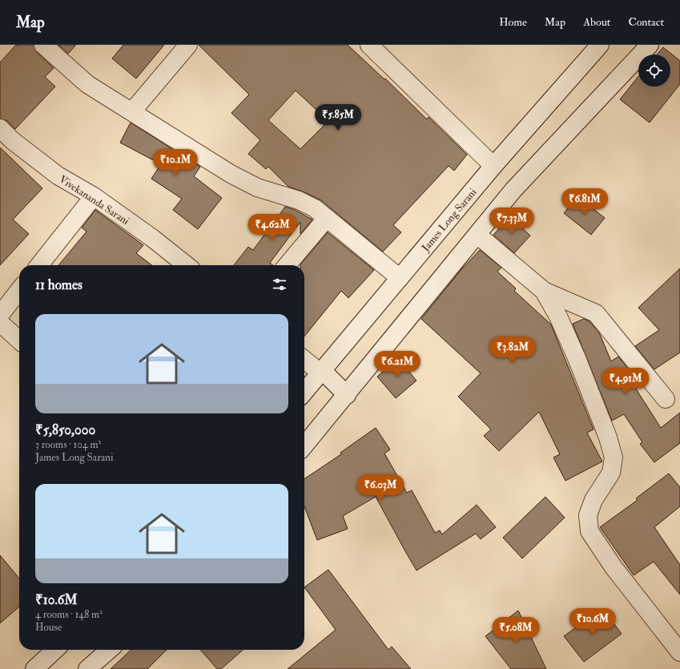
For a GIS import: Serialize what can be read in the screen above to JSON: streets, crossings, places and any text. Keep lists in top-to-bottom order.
{
  "streets": {
    "street": ["Vivekananda Sarani", "James Long Sarani"]
  },
  "page": {
    "header": "Map",
    "nav": [
      "Home",
      "Map",
      "About",
      "Contact"
    ],
    "price": [
      "₹5.85M",
      "₹10.1M",
      "₹6.81M",
      "₹7.33M",
      "₹4.62M",
      "₹3.82M",
      "₹6.21M",
      "₹4.91M",
      "₹6.03M",
      "₹10.6M",
      "₹5.08M"
    ],
    "heading": "11 homes",
    "list": [
      {
        "name": "₹5,850,000",
        "note": "3 rooms · 104 m² · James Long Sarani"
      },
      {
        "name": "₹10.6M",
        "note": "4 rooms · 148 m² · House"
      }
    ]
  }
}
